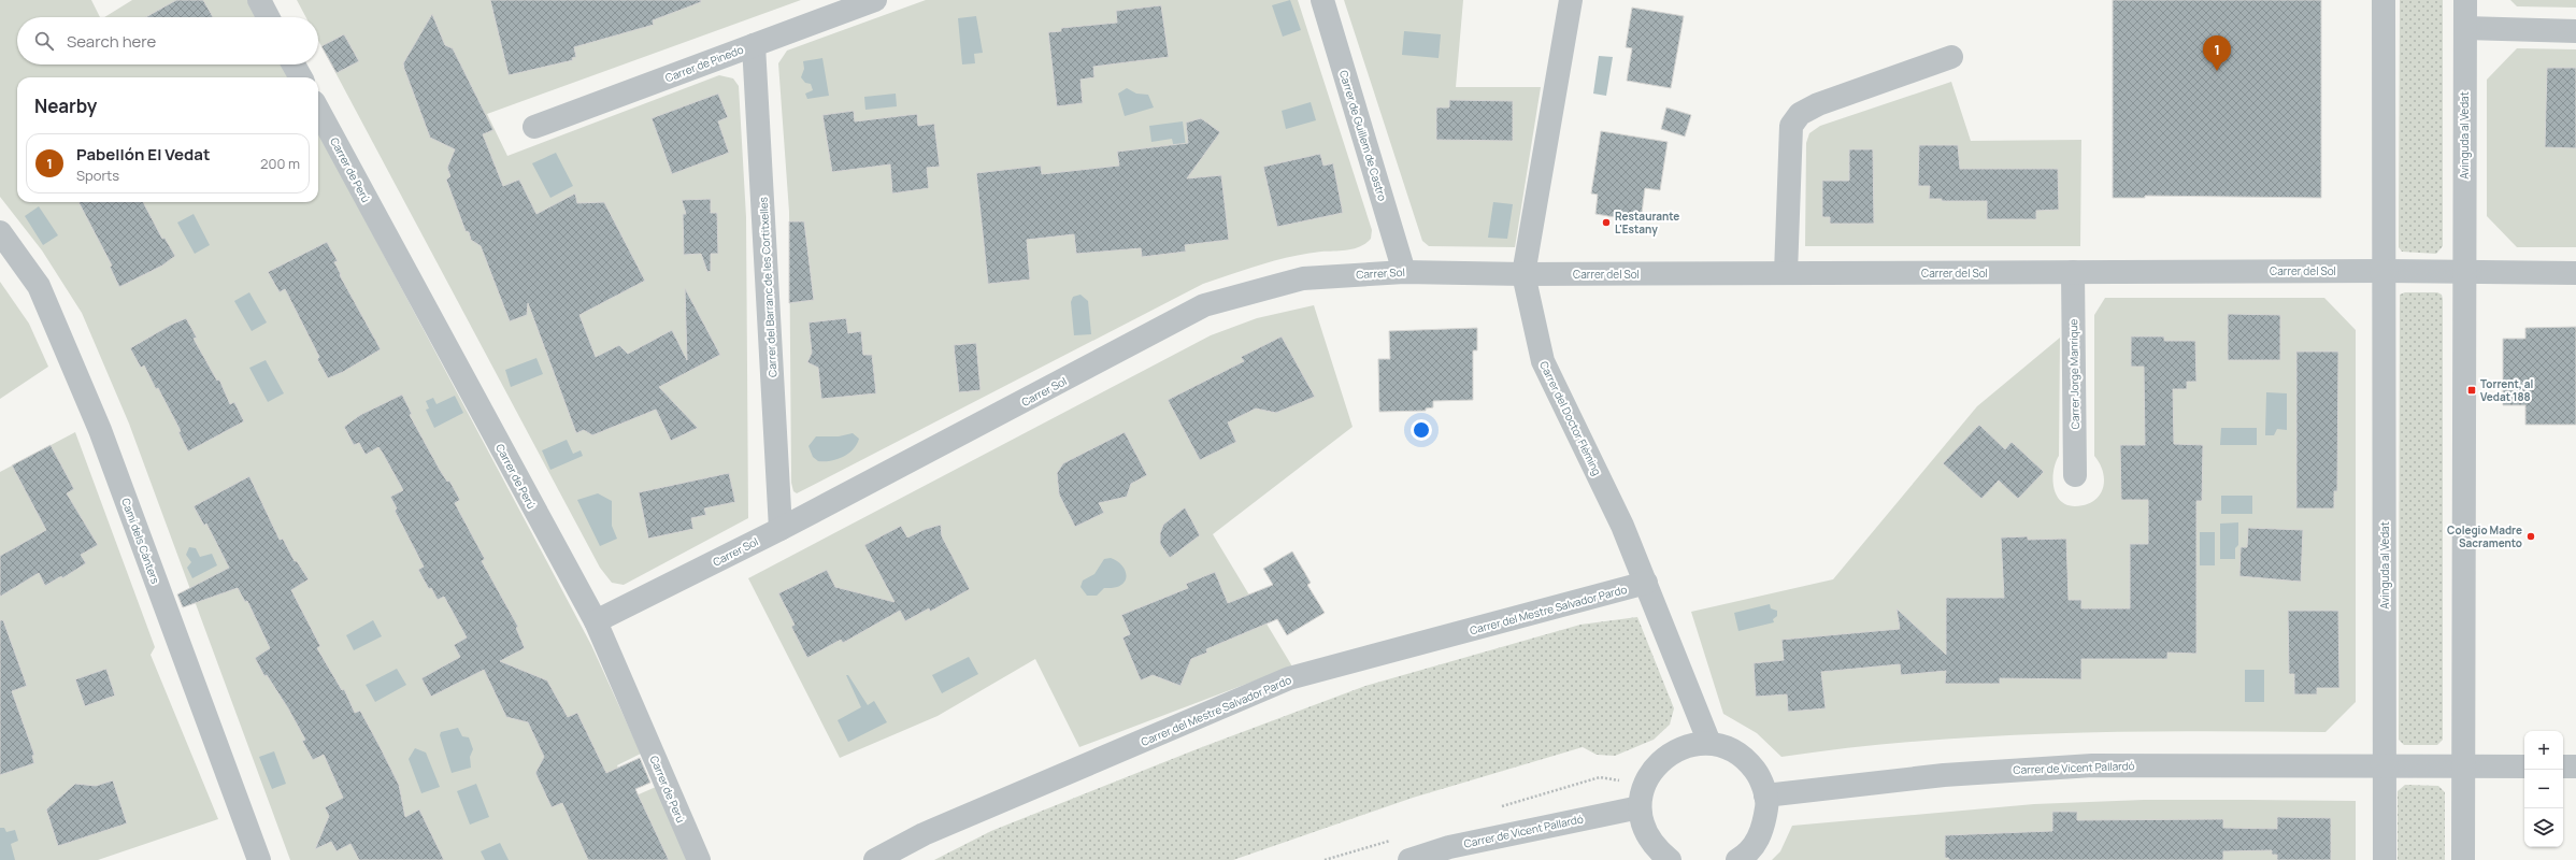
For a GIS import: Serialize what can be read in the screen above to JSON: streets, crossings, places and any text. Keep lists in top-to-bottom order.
{
  "streets": {
    "street": [
      "Carrer de Pinedo",
      "Carrer de Guillem de Castro",
      "Avinguda al Vedat",
      "Carrer de Perú",
      "Carrer del Sol",
      "Carrer Sol",
      "Carrer del Barranc de les Cortitxelles",
      "Carrer Jorge Manrique",
      "Carrer del Doctor Flèming",
      "Camí dels Cànters",
      "Carrer del Mestre Salvador Pardo",
      "Carrer de Vicent Pallardó"
    ]
  },
  "crossings": [
    ["Carrer de Pinedo", "Carrer del Barranc de les Cortitxelles"],
    ["Carrer de Guillem de Castro", "Carrer Sol"],
    ["Avinguda al Vedat", "Carrer del Sol"],
    ["Avinguda al Vedat", "Carrer de Vicent Pallardó"],
    ["Carrer de Perú", "Carrer Sol"],
    ["Carrer del Sol", "Carrer Sol"],
    ["Carrer del Sol", "Carrer Jorge Manrique"],
    ["Carrer del Sol", "Carrer del Doctor Flèming"],
    ["Carrer Sol", "Carrer del Barranc de les Cortitxelles"],
    ["Carrer Sol", "Carrer del Doctor Flèming"],
    ["Carrer del Doctor Flèming", "Carrer del Mestre Salvador Pardo"]
  ],
  "places": {
    "other": ["Restaurante L'Estany", "Colegio Madre Sacramento"],
    "transit": ["Torrent, al Vedat 188"]
  },
  "page": {
    "search": "Search here",
    "pins": "1",
    "heading": "Nearby",
    "list": [
      {
        "mark": "1",
        "name": "Pabellón El Vedat",
        "note": "Sports",
        "value": "200 m"
      }
    ],
    "map_buttons": ["+", "−"]
  }
}
